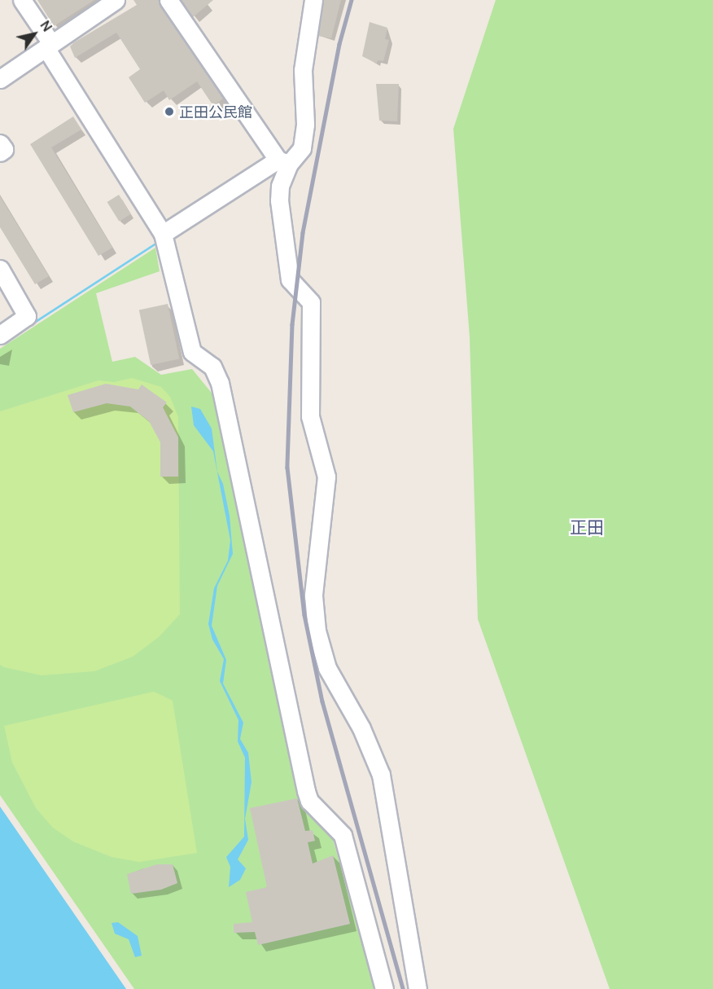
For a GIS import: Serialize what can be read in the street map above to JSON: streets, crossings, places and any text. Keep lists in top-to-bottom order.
{
  "districts": ["正田"],
  "places": ["正田公民館"],
  "north": "top right"
}
